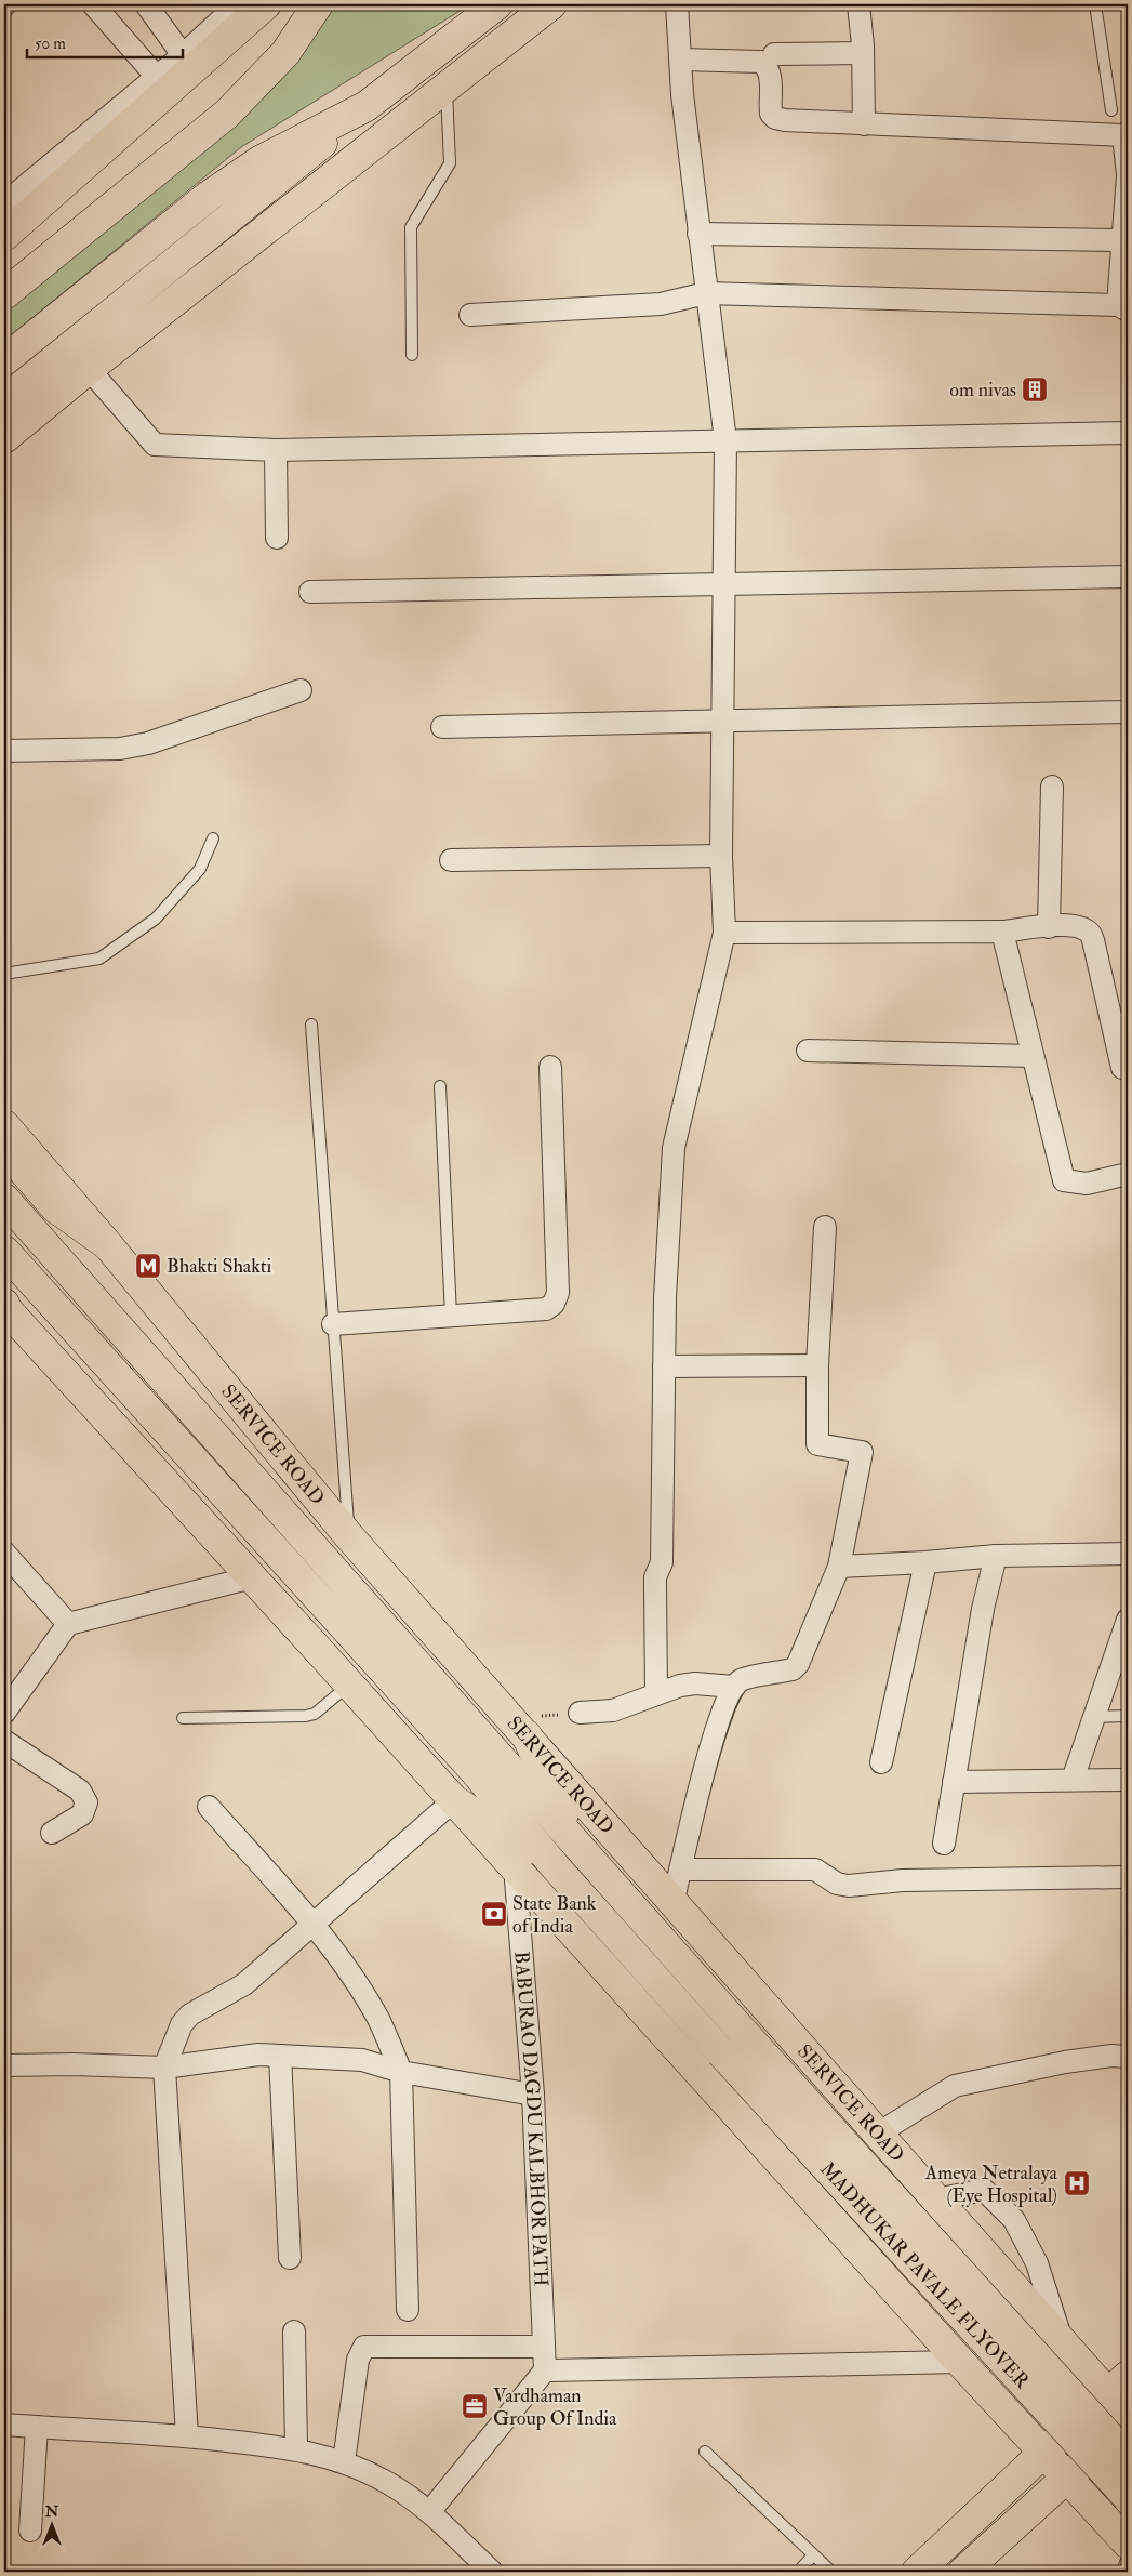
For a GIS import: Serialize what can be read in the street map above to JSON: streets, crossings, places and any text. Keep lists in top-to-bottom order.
{
  "streets": {
    "main road": ["SERVICE ROAD", "MADHUKAR PAVALE FLYOVER"],
    "street": ["BABURAO DAGDU KALBHOR PATH"]
  },
  "places": {
    "building": ["om nivas"],
    "metro station": ["Bhakti Shakti"],
    "bank": ["State Bank of India"],
    "hospital": ["Ameya Netralaya (Eye Hospital)"],
    "office": ["Vardhaman Group Of India"]
  },
  "scale_bar": "50 m",
  "north": "top"
}
